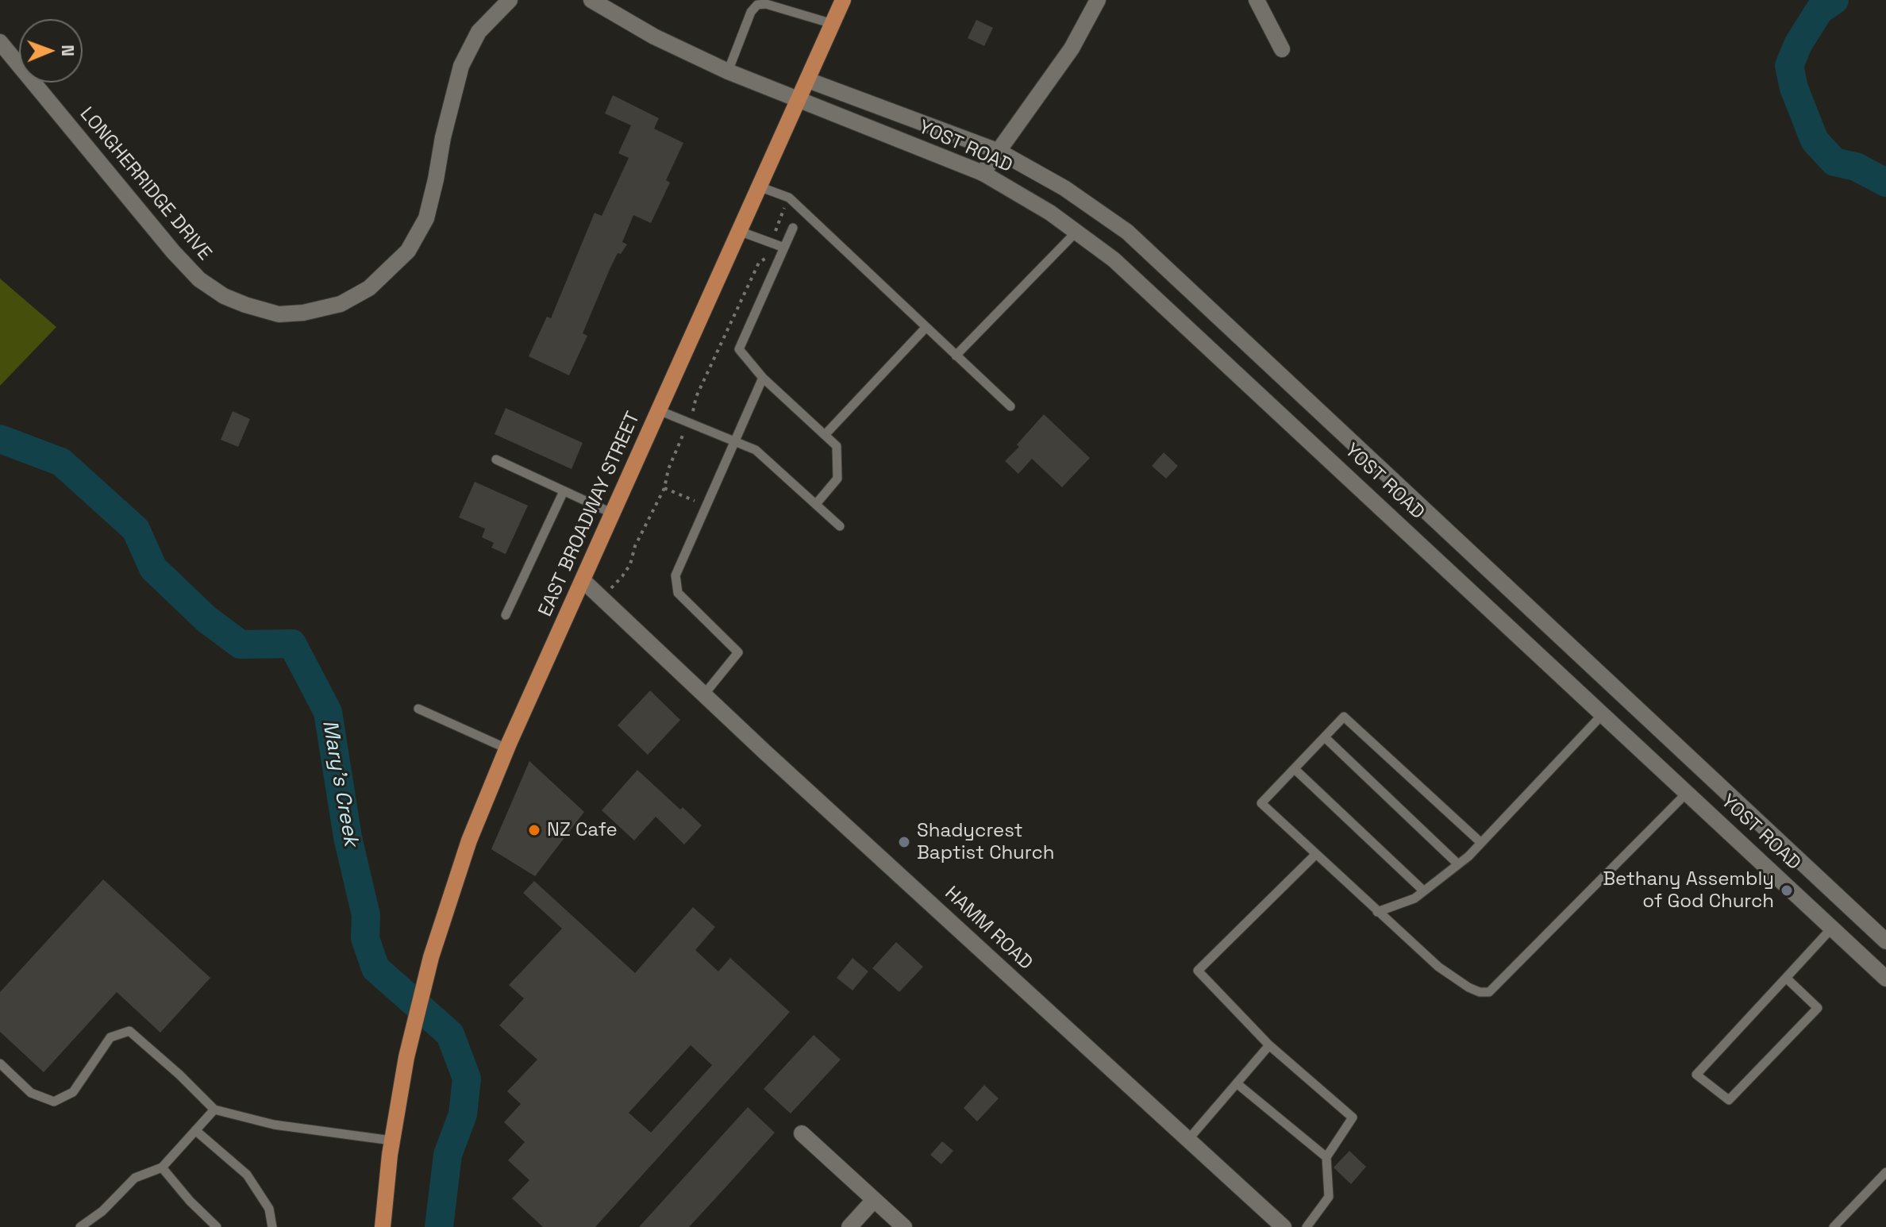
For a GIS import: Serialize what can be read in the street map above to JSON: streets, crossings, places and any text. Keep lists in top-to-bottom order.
{
  "streets": {
    "main road": [
      "YOST ROAD",
      "LONGHERRIDGE DRIVE",
      "EAST BROADWAY STREET",
      "HAMM ROAD"
    ]
  },
  "crossings": [
    ["YOST ROAD", "EAST BROADWAY STREET"],
    ["EAST BROADWAY STREET", "HAMM ROAD"]
  ],
  "water": ["Mary's Creek"],
  "places": ["NZ Cafe", "Shadycrest Baptist Church", "Bethany Assembly of God Church"],
  "north": "right"
}
